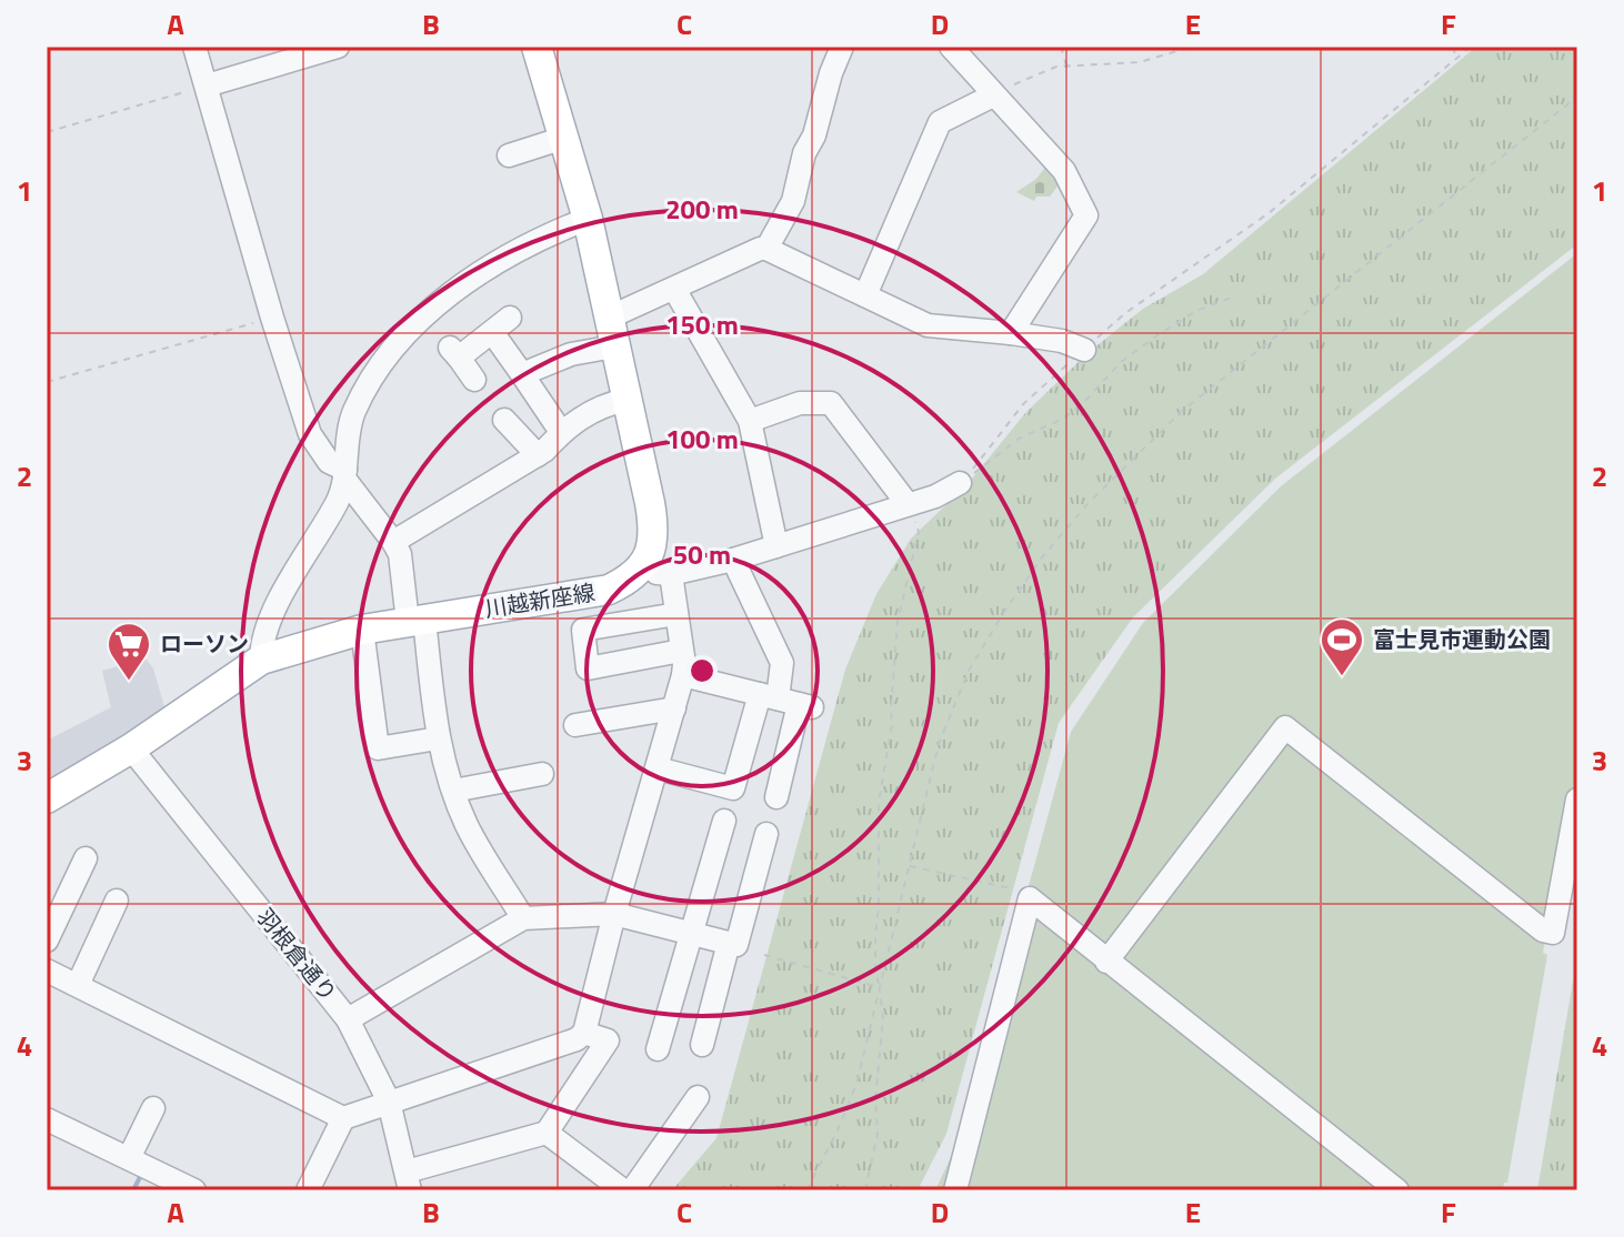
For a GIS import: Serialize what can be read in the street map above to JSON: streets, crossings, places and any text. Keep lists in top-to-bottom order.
{
  "streets": {
    "main road": ["川越新座線"],
    "street": ["羽根倉通り"]
  },
  "crossings": [
    ["川越新座線", "羽根倉通り"]
  ],
  "places": {
    "sports": ["富士見市運動公園"],
    "supermarket": ["ローソン"]
  },
  "grid": {
    "columns": [
      "A",
      "B",
      "C",
      "D",
      "E",
      "F"
    ],
    "rows": [
      "1",
      "2",
      "3",
      "4"
    ]
  },
  "rings": [
    "200 m",
    "150 m",
    "100 m",
    "50 m"
  ]
}
